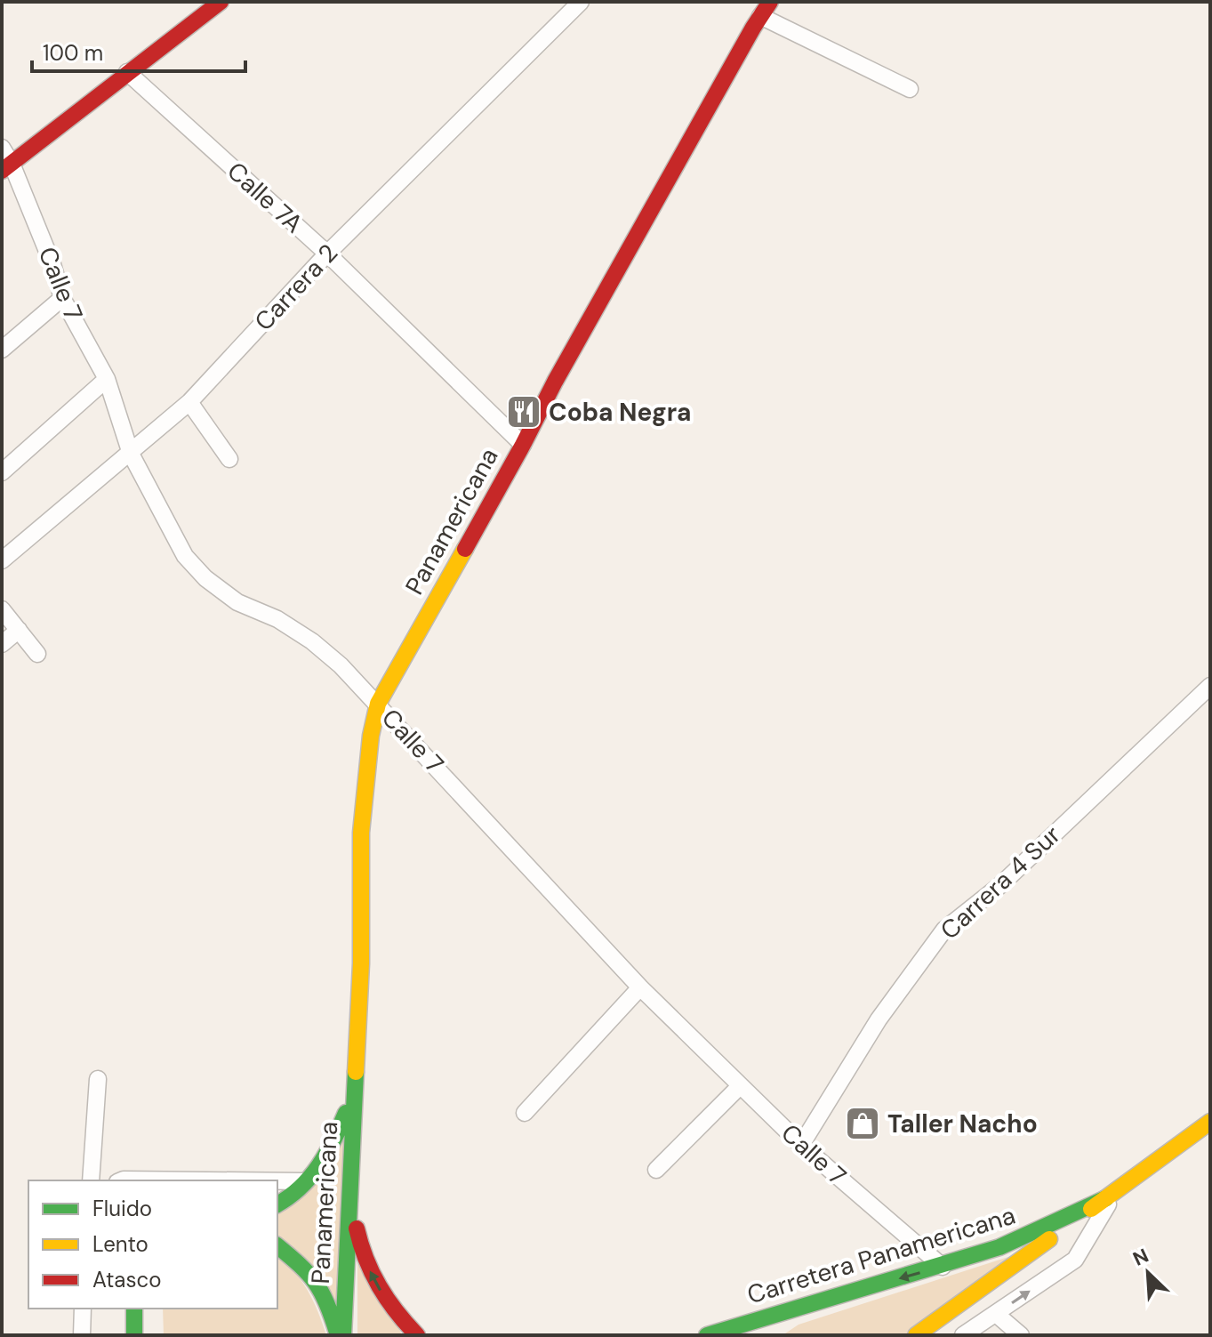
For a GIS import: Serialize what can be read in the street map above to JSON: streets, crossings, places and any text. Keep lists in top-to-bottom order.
{
  "streets": {
    "main road": ["Panamericana", "Carretera Panamericana"],
    "street": [
      "Calle 7A",
      "Calle 7",
      "Carrera 2",
      "Carrera 4 Sur"
    ]
  },
  "crossings": [
    ["Calle 7A", "Carrera 2"],
    ["Calle 7A", "Panamericana"],
    ["Calle 7", "Carrera 2"],
    ["Calle 7", "Panamericana"],
    ["Calle 7", "Carrera 4 Sur"],
    ["Calle 7", "Carretera Panamericana"]
  ],
  "places": {
    "restaurant": ["Coba Negra"],
    "shop": ["Taller Nacho"]
  },
  "legend": ["Fluido", "Lento", "Atasco"],
  "scale_bar": "100 m",
  "north": "top left"
}
